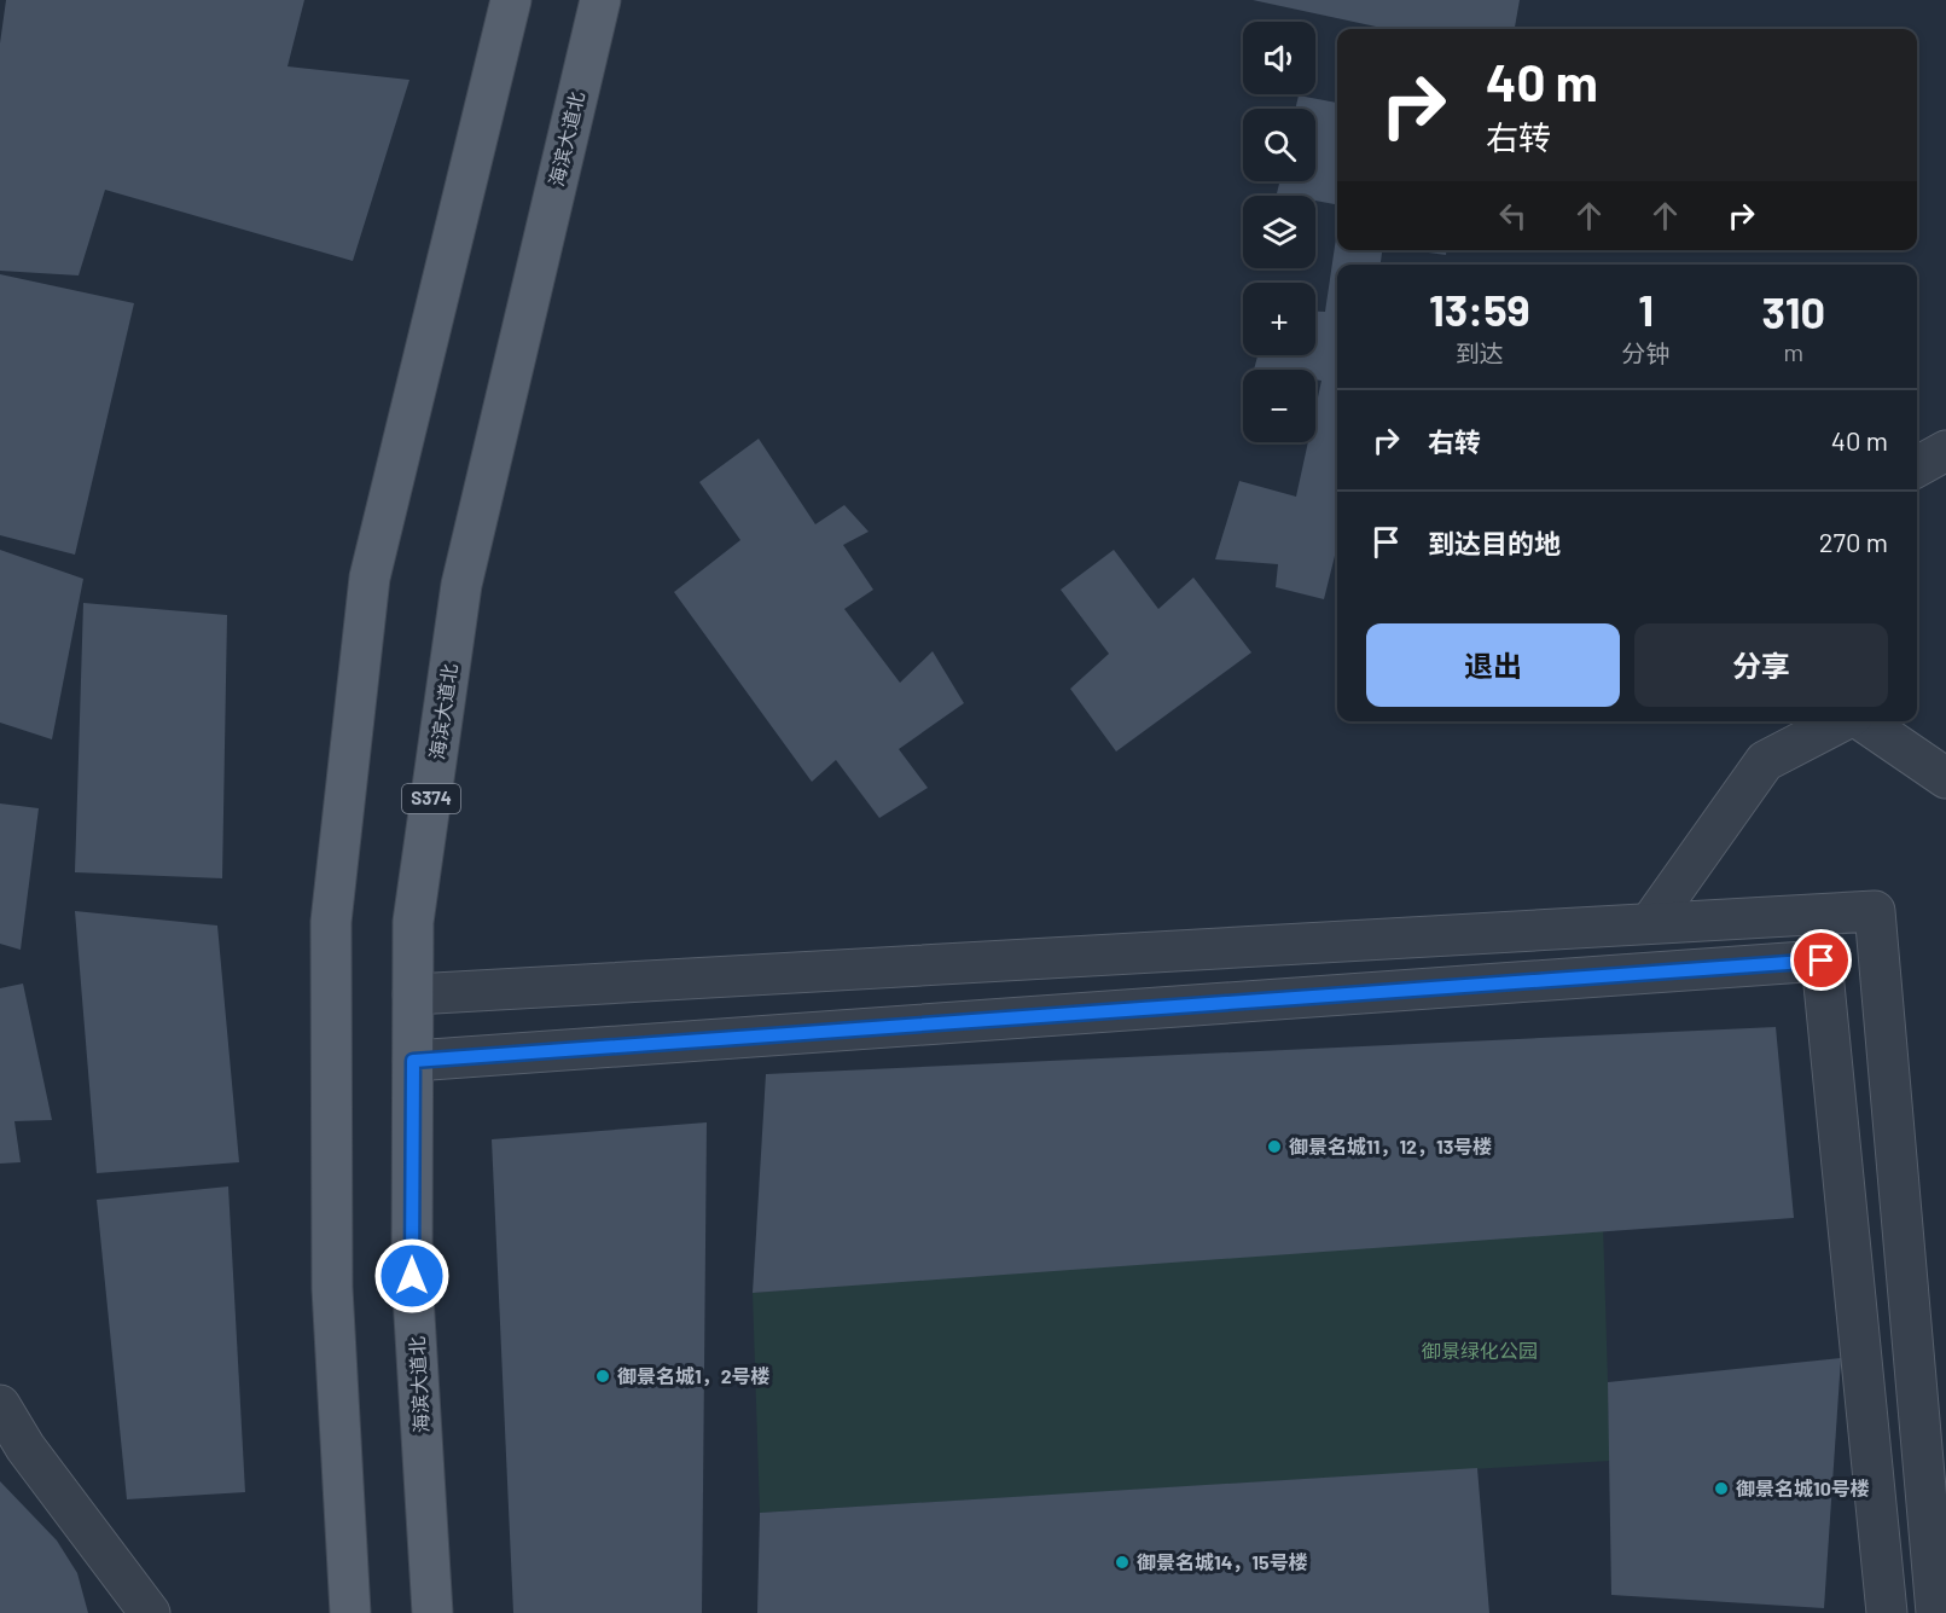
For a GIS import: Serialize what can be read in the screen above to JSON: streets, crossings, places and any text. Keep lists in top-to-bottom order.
{
  "streets": {
    "main road": ["海滨大道北", "S374"]
  },
  "parks": ["御景绿化公园"],
  "places": [
    "御景名城11，12，13号楼",
    "御景名城1，2号楼",
    "御景名城10号楼",
    "御景名城14，15号楼"
  ],
  "page": {
    "map_buttons": ["+", "−"],
    "turn": ["40 m", "右转"],
    "eta": [
      "13:59",
      "到达",
      "1",
      "分钟",
      "310",
      "m"
    ],
    "list": [
      {
        "name": "右转",
        "value": "40 m"
      },
      {
        "name": "到达目的地",
        "value": "270 m"
      }
    ],
    "buttons": ["退出", "分享"]
  }
}
